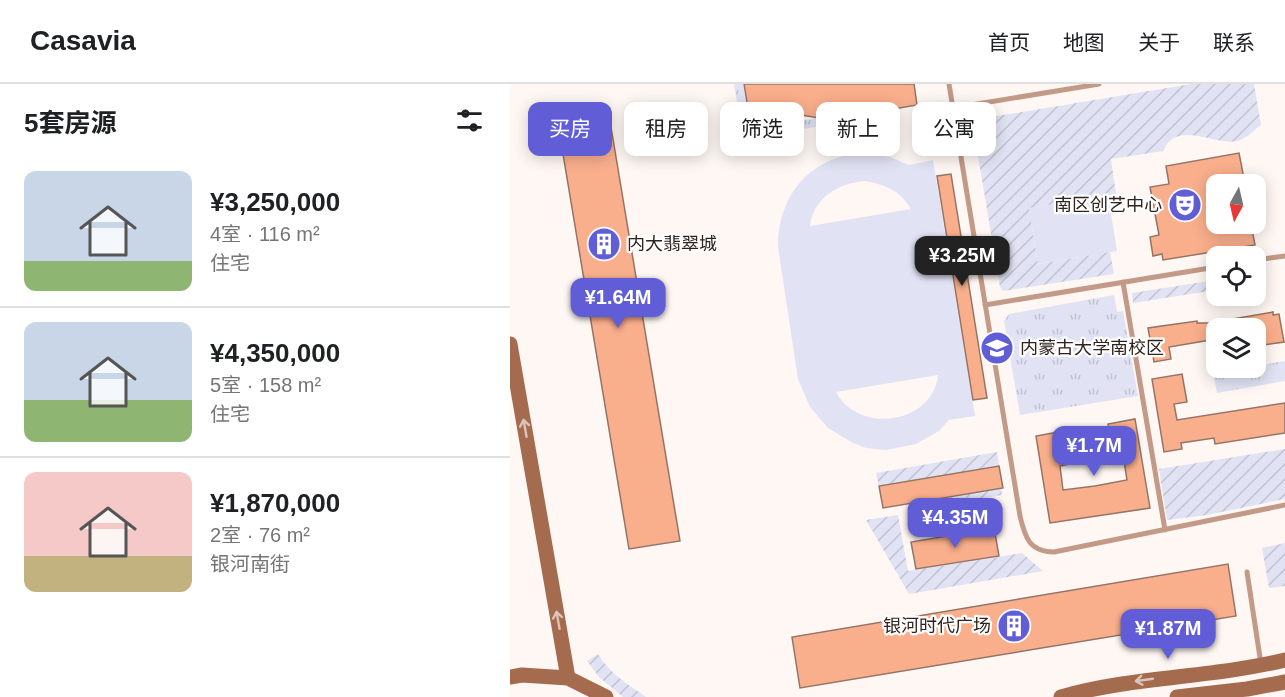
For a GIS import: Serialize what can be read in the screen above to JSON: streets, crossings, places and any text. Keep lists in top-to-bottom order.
{
  "places": {
    "theatre": ["南区创艺中心"],
    "building": ["内大翡翠城", "银河时代广场"],
    "school or university": ["内蒙古大学南校区"]
  },
  "north": "bottom",
  "page": {
    "header": "Casavia",
    "nav": [
      "首页",
      "地图",
      "关于",
      "联系"
    ],
    "heading": "5套房源",
    "chip": [
      "买房",
      "租房",
      "筛选",
      "新上",
      "公寓"
    ],
    "list": [
      {
        "name": "¥3,250,000",
        "note": "4室 · 116 m² · 住宅"
      },
      {
        "name": "¥4,350,000",
        "note": "5室 · 158 m² · 住宅"
      },
      {
        "name": "¥1,870,000",
        "note": "2室 · 76 m² · 银河南街"
      }
    ],
    "price": [
      "¥3.25M",
      "¥1.64M",
      "¥1.7M",
      "¥4.35M",
      "¥1.87M"
    ]
  }
}
